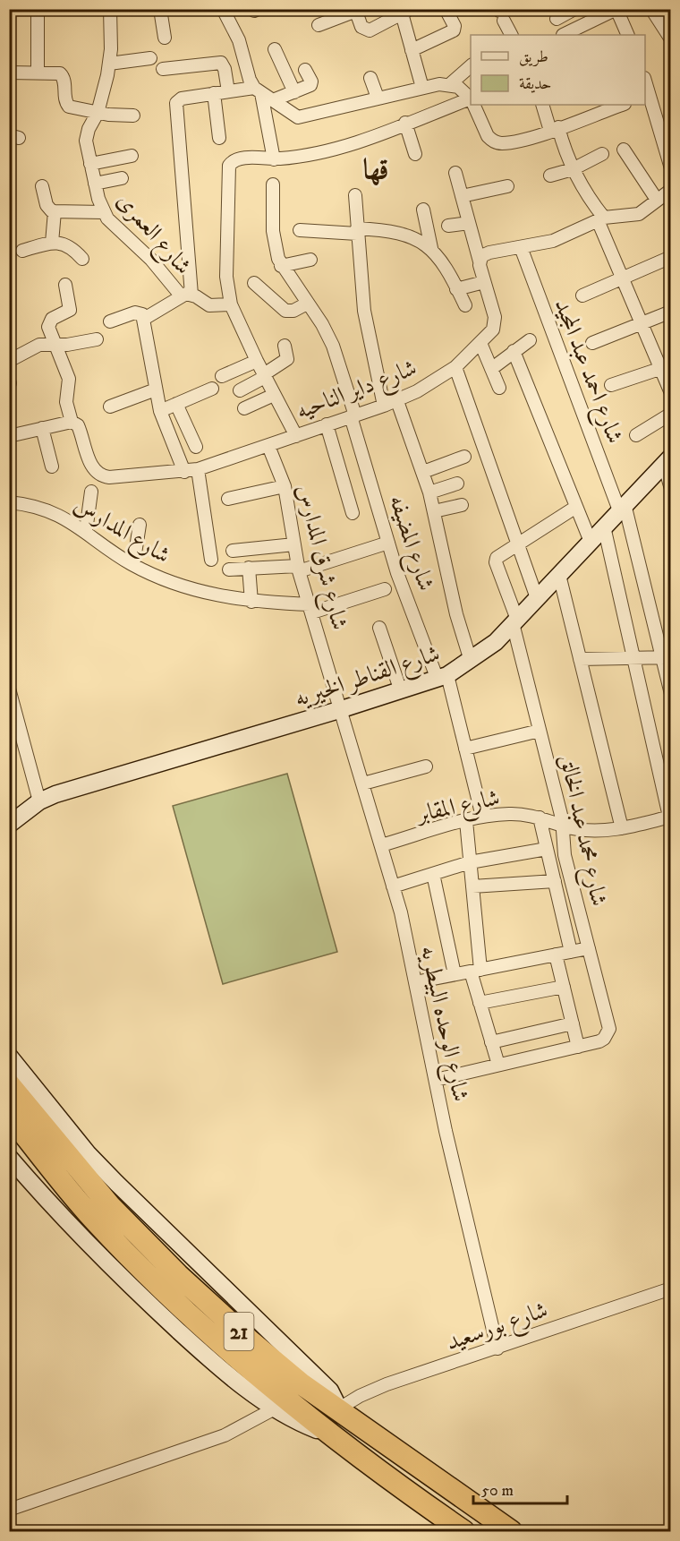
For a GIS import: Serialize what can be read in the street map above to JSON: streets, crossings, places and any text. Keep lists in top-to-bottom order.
{
  "streets": {
    "highway": ["21"],
    "street": [
      "شارع العمرى",
      "شارع احمد عبد المجيد",
      "شارع داير الناحيه",
      "شارع المدارس",
      "شارع المضيفه",
      "شارع شرق المدارس",
      "شارع القناطر الخيريه",
      "شارع المقابر",
      "شارع محمد عبد الخالق",
      "شارع الوحده البيطريه",
      "شارع بورسعيد"
    ]
  },
  "crossings": [
    ["شارع احمد عبد المجيد", "شارع القناطر الخيريه"],
    ["شارع داير الناحيه", "شارع المضيفه"],
    ["شارع داير الناحيه", "شارع شرق المدارس"],
    ["شارع المدارس", "شارع شرق المدارس"],
    ["شارع المضيفه", "شارع القناطر الخيريه"],
    ["شارع المضيفه", "شارع المقابر"],
    ["شارع شرق المدارس", "شارع القناطر الخيريه"],
    ["شارع شرق المدارس", "شارع الوحده البيطريه"],
    ["شارع القناطر الخيريه", "شارع محمد عبد الخالق"],
    ["شارع القناطر الخيريه", "شارع الوحده البيطريه"],
    ["شارع المقابر", "شارع محمد عبد الخالق"],
    ["شارع المقابر", "شارع الوحده البيطريه"],
    ["شارع الوحده البيطريه", "شارع بورسعيد"],
    ["شارع بورسعيد", "21"]
  ],
  "districts": ["قها"],
  "legend": ["طريق", "حديقة"],
  "scale_bar": "50 m"
}
